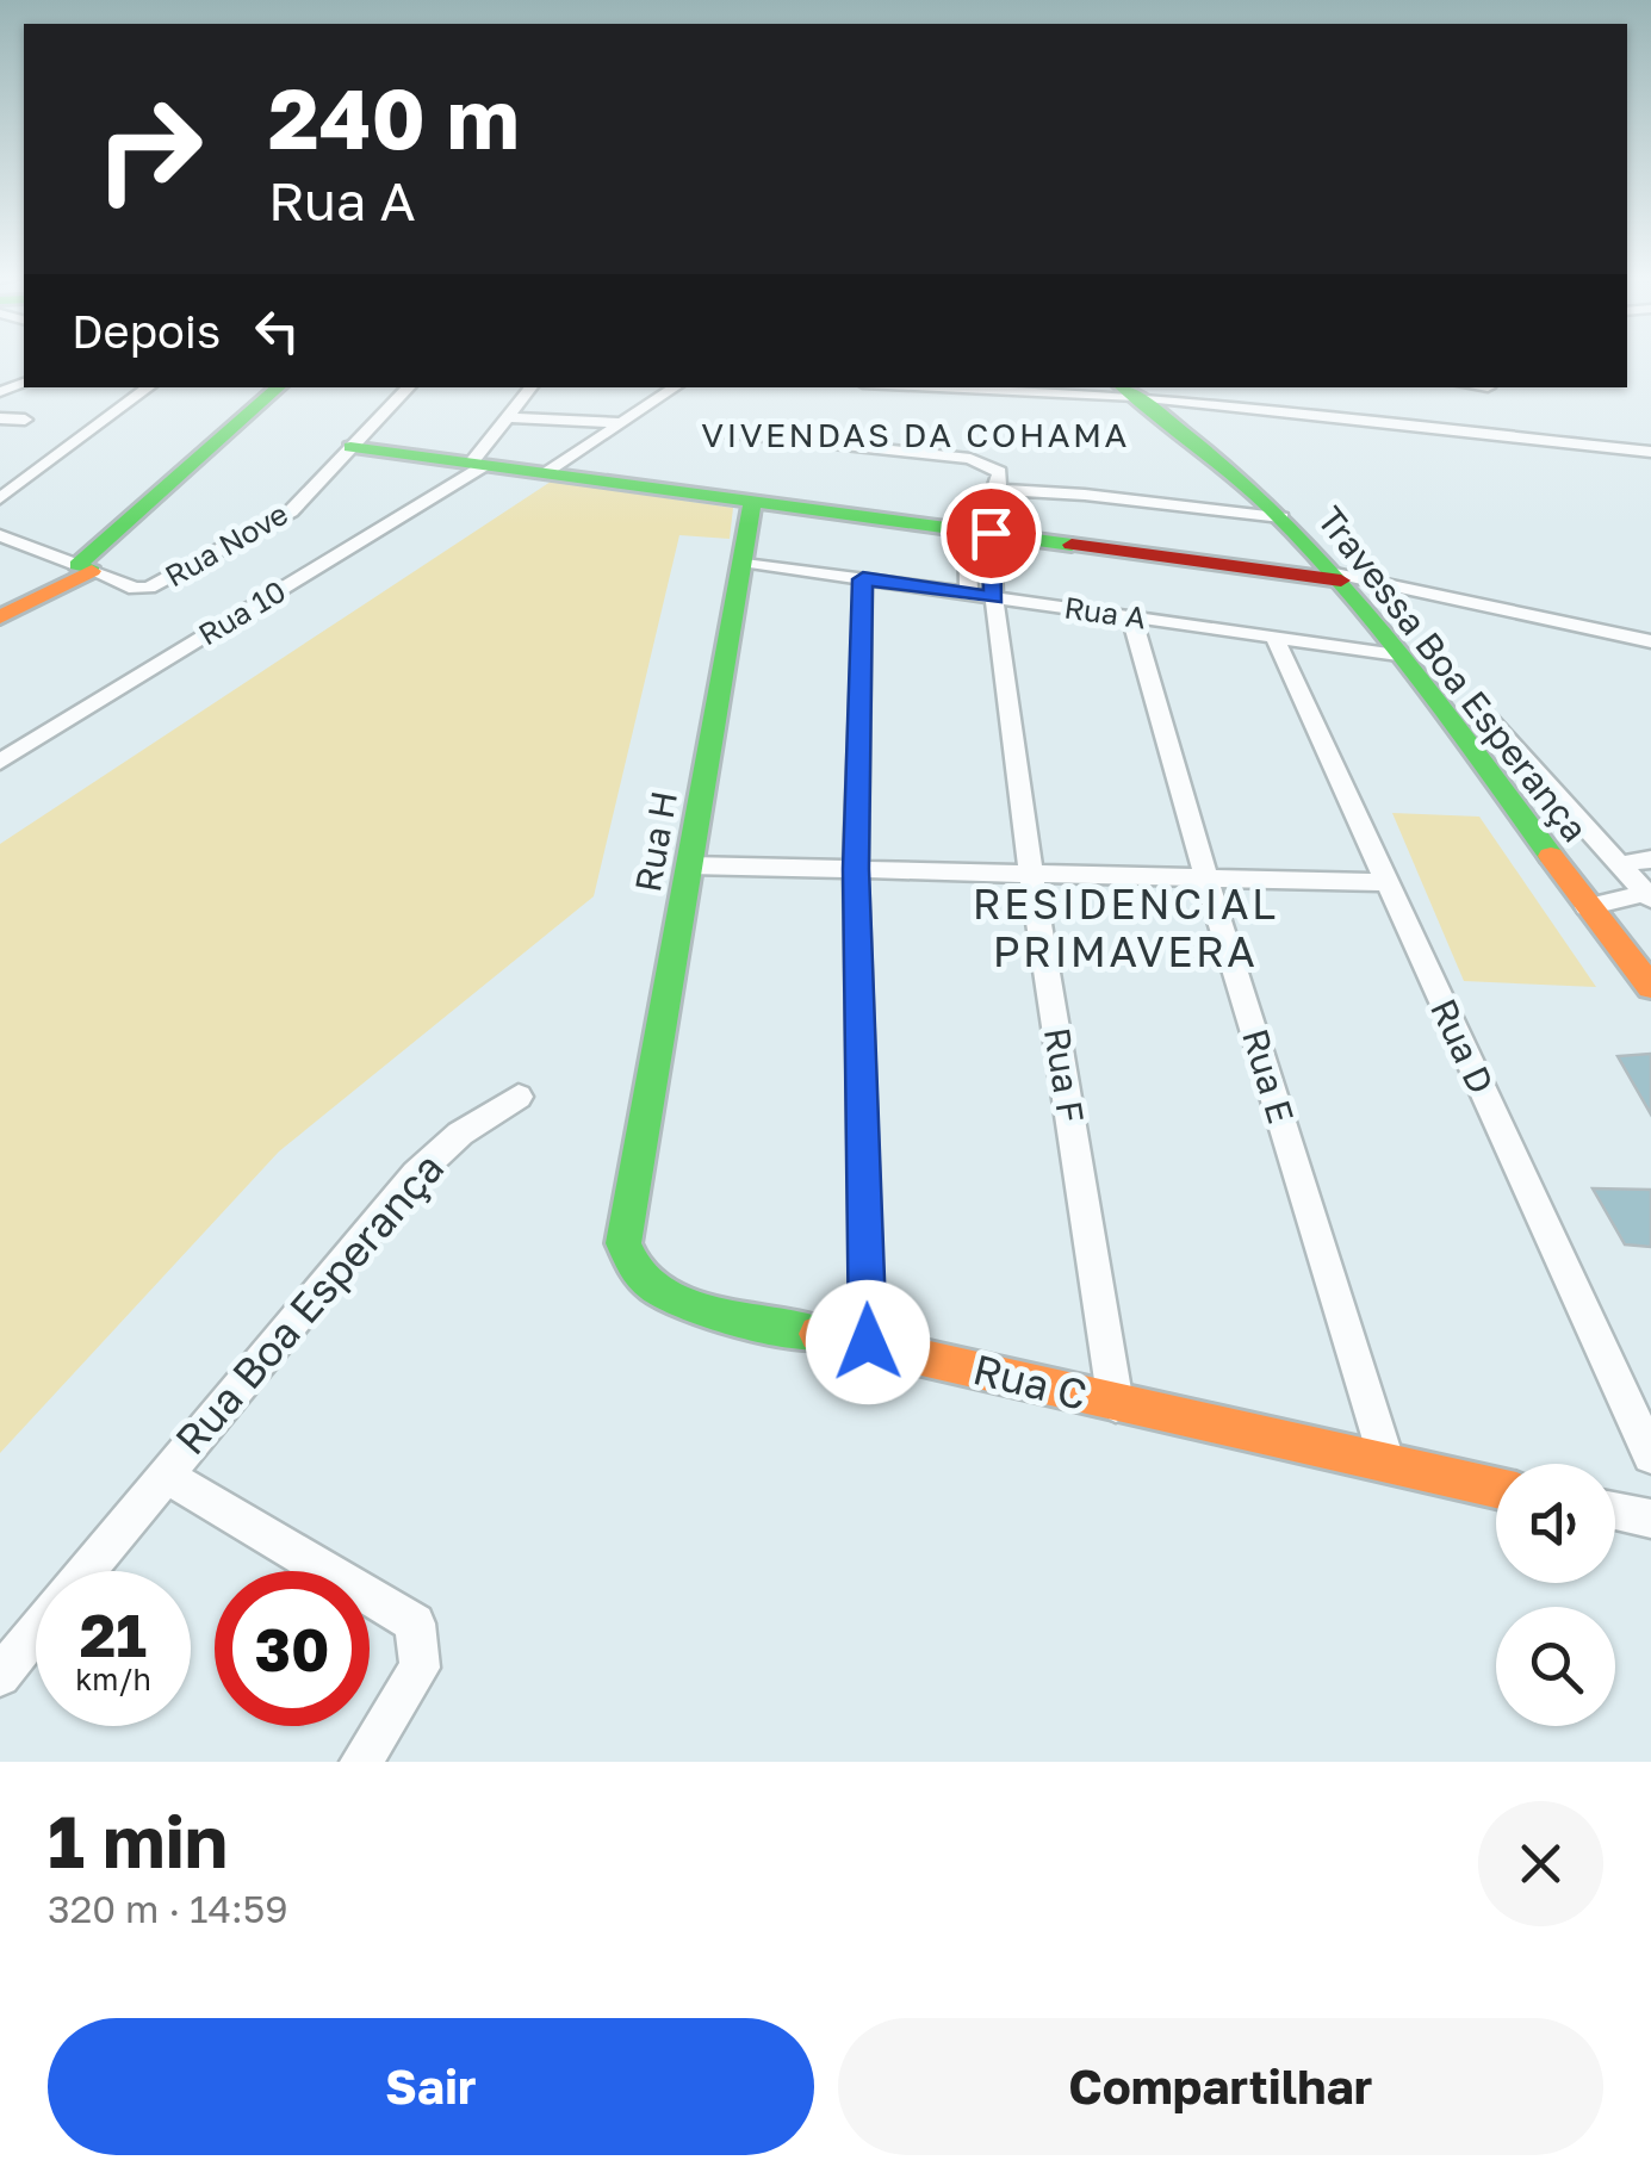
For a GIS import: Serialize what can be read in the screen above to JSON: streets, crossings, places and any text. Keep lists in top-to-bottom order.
{
  "streets": {
    "street": [
      "Rua Nove",
      "Rua 10",
      "Rua A",
      "Travessa Boa Esperança",
      "Rua H",
      "Rua D",
      "Rua F",
      "Rua E",
      "Rua Boa Esperança",
      "Rua C"
    ]
  },
  "crossings": [
    ["Rua A", "Travessa Boa Esperança"],
    ["Rua A", "Rua H"],
    ["Rua A", "Rua D"],
    ["Rua A", "Rua F"],
    ["Rua A", "Rua E"],
    ["Rua H", "Rua C"],
    ["Rua F", "Rua C"],
    ["Rua E", "Rua C"]
  ],
  "districts": ["VIVENDAS DA COHAMA", "RESIDENCIAL PRIMAVERA"],
  "page": {
    "turn": ["240 m", "Rua A"],
    "then": "Depois",
    "speed": "21 km/h",
    "limit": "30",
    "heading": ["1 min", "320 m · 14:59"],
    "buttons": ["Sair", "Compartilhar"]
  }
}
